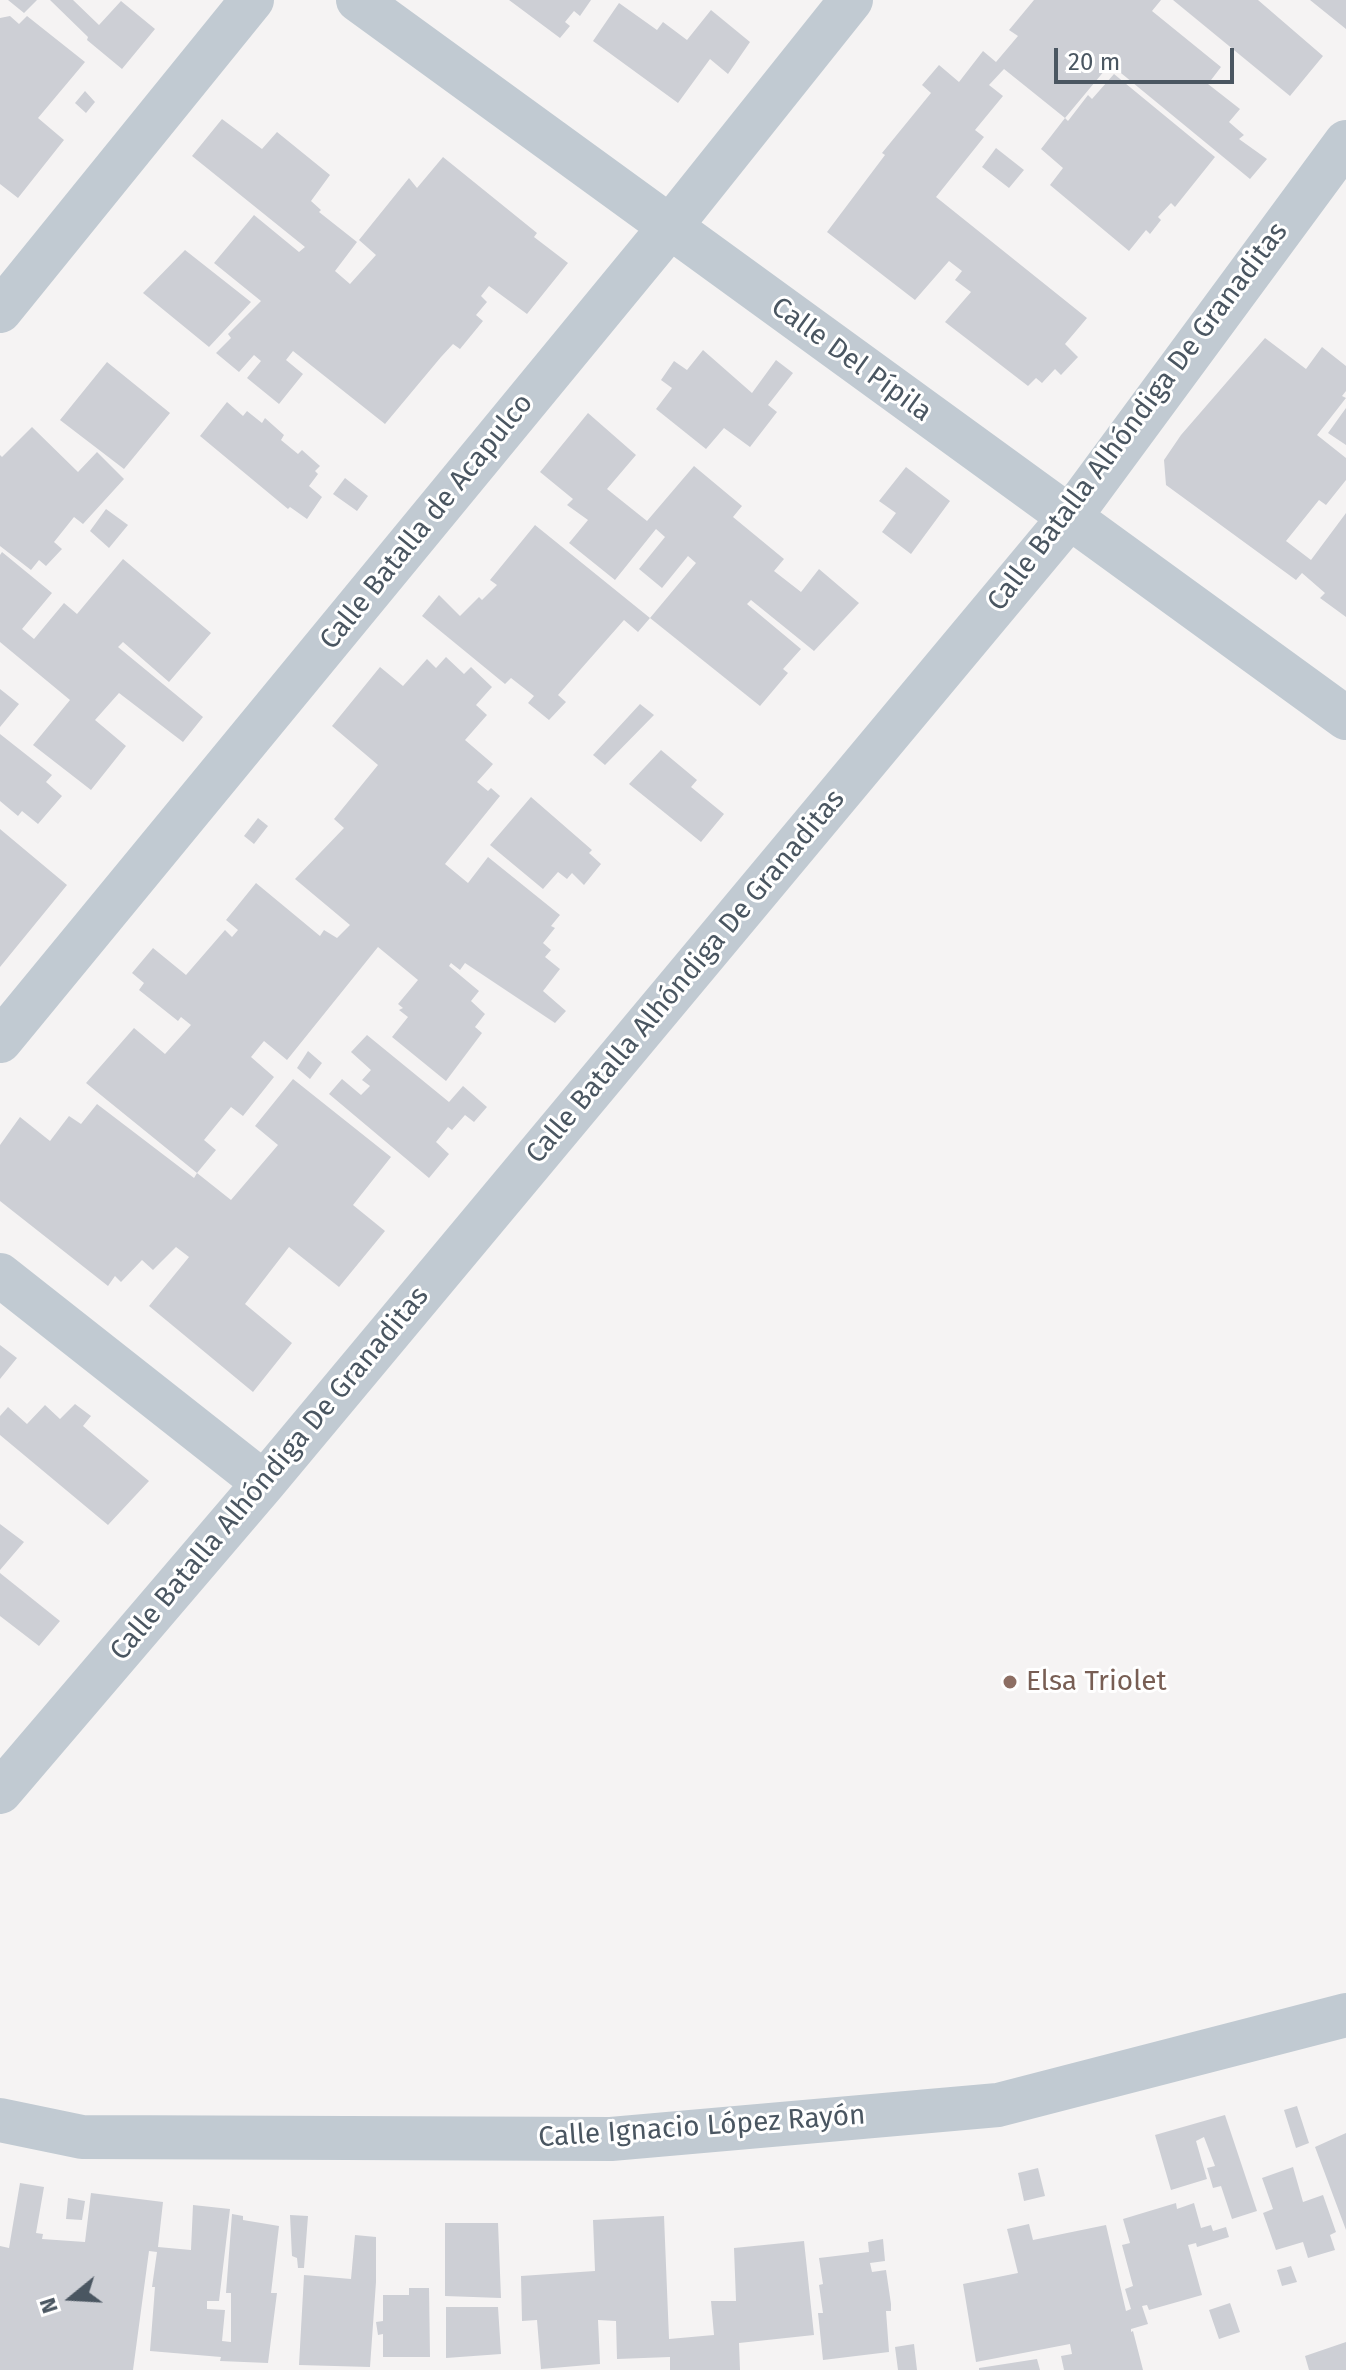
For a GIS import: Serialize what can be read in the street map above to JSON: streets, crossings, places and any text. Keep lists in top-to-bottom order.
{
  "streets": {
    "street": [
      "Calle Del Pípila",
      "Calle Batalla Alhóndiga De Granaditas",
      "Calle Batalla de Acapulco",
      "Calle Ignacio López Rayón"
    ]
  },
  "crossings": [
    ["Calle Del Pípila", "Calle Batalla Alhóndiga De Granaditas"],
    ["Calle Del Pípila", "Calle Batalla de Acapulco"]
  ],
  "places": ["Elsa Triolet"],
  "scale_bar": "20 m",
  "north": "left"
}
